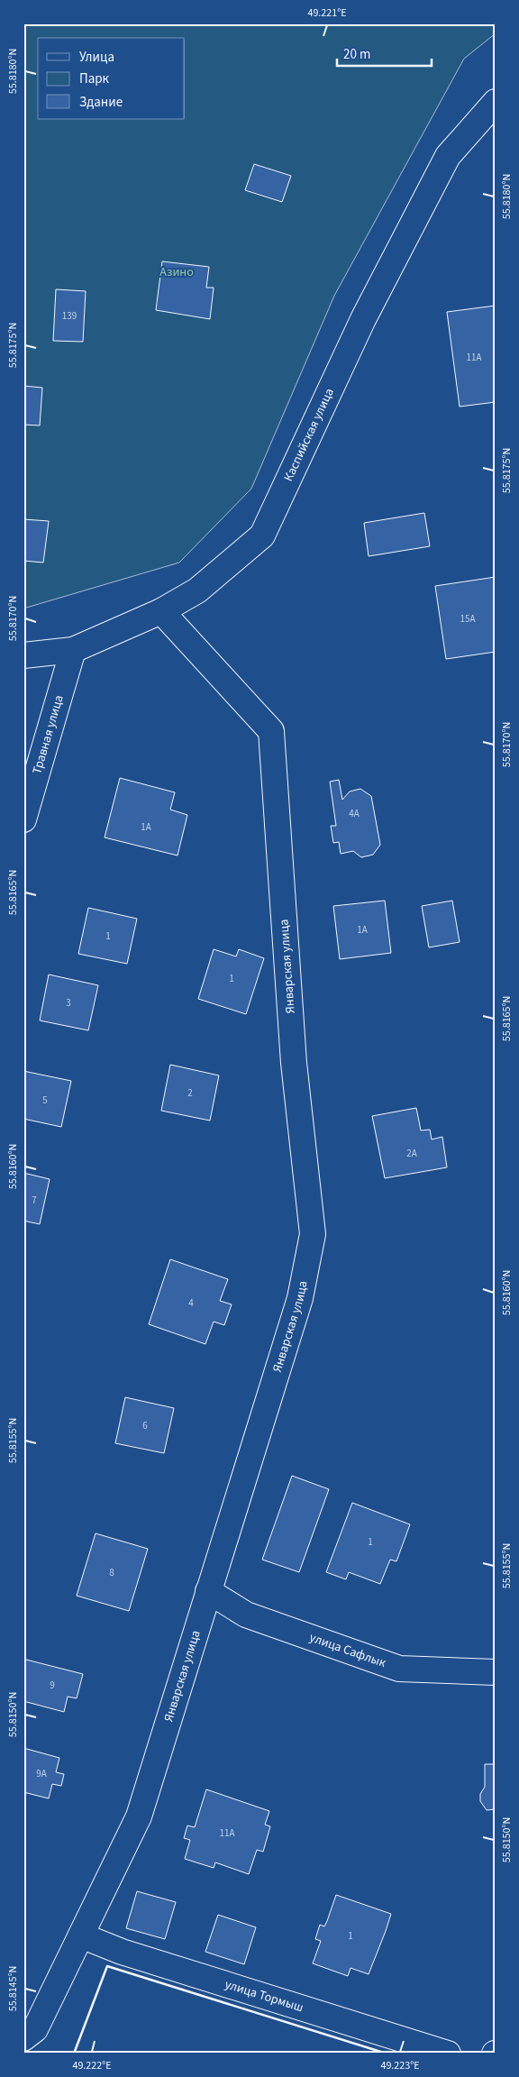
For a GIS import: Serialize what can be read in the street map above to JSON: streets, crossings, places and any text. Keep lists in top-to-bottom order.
{
  "streets": {
    "street": [
      "Каспийская улица",
      "Травная улица",
      "Январская улица",
      "улица Сафлык",
      "улица Тормыш"
    ]
  },
  "crossings": [
    ["Каспийская улица", "Травная улица"],
    ["Каспийская улица", "Январская улица"],
    ["Январская улица", "улица Сафлык"],
    ["Январская улица", "улица Тормыш"]
  ],
  "parks": ["Азино"],
  "house_numbers": [
    "139",
    "11А",
    "15А",
    "4А",
    "1А",
    "1А",
    "1",
    "1",
    "3",
    "2",
    "5",
    "2А",
    "7",
    "4",
    "6",
    "1",
    "8",
    "9",
    "9А",
    "11А",
    "1"
  ],
  "legend": ["Улица", "Парк", "Здание"],
  "scale_bar": "20 m",
  "coordinates": [
    "49.221°E",
    "55.8180°N",
    "55.8175°N",
    "55.8170°N",
    "55.8165°N",
    "55.8160°N",
    "55.8155°N",
    "55.8150°N",
    "55.8145°N",
    "49.222°E",
    "49.223°E"
  ]
}
